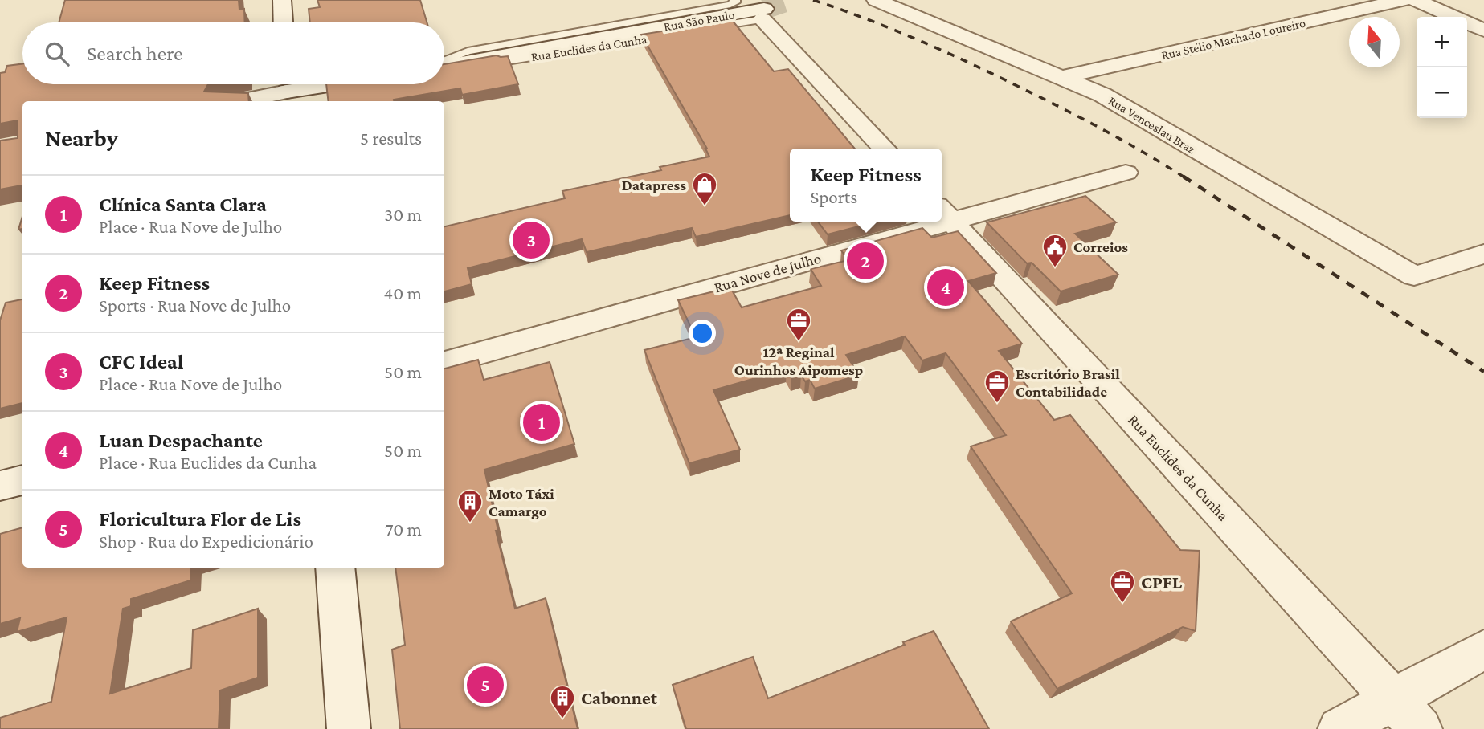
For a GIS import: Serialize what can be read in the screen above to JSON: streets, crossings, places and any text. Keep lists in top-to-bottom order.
{
  "streets": {
    "street": [
      "Rua São Paulo",
      "Rua Stélio Machado Loureiro",
      "Rua Euclides da Cunha",
      "Rua Venceslau Braz",
      "Rua Nove de Julho"
    ]
  },
  "crossings": [
    ["Rua Stélio Machado Loureiro", "Rua Venceslau Braz"],
    ["Rua Euclides da Cunha", "Rua Nove de Julho"]
  ],
  "places": {
    "shop": ["Datapress"],
    "public building": ["Correios"],
    "office": ["12ª Reginal Ourinhos Aipomesp", "Escritório Brasil Contabilidade", "CPFL"],
    "building": ["Moto Táxi Camargo", "Cabonnet"]
  },
  "north": "top",
  "page": {
    "map_buttons": ["+", "−"],
    "search": "Search here",
    "heading": ["Nearby", "5 results"],
    "popup": ["Keep Fitness", "Sports"],
    "list": [
      {
        "mark": "1",
        "name": "Clínica Santa Clara",
        "note": "Place · Rua Nove de Julho",
        "value": "30 m"
      },
      {
        "mark": "2",
        "name": "Keep Fitness",
        "note": "Sports · Rua Nove de Julho",
        "value": "40 m"
      },
      {
        "mark": "3",
        "name": "CFC Ideal",
        "note": "Place · Rua Nove de Julho",
        "value": "50 m"
      },
      {
        "mark": "4",
        "name": "Luan Despachante",
        "note": "Place · Rua Euclides da Cunha",
        "value": "50 m"
      },
      {
        "mark": "5",
        "name": "Floricultura Flor de Lis",
        "note": "Shop · Rua do Expedicionário",
        "value": "70 m"
      }
    ],
    "pins": [
      "3",
      "2",
      "4",
      "1",
      "5"
    ]
  }
}
